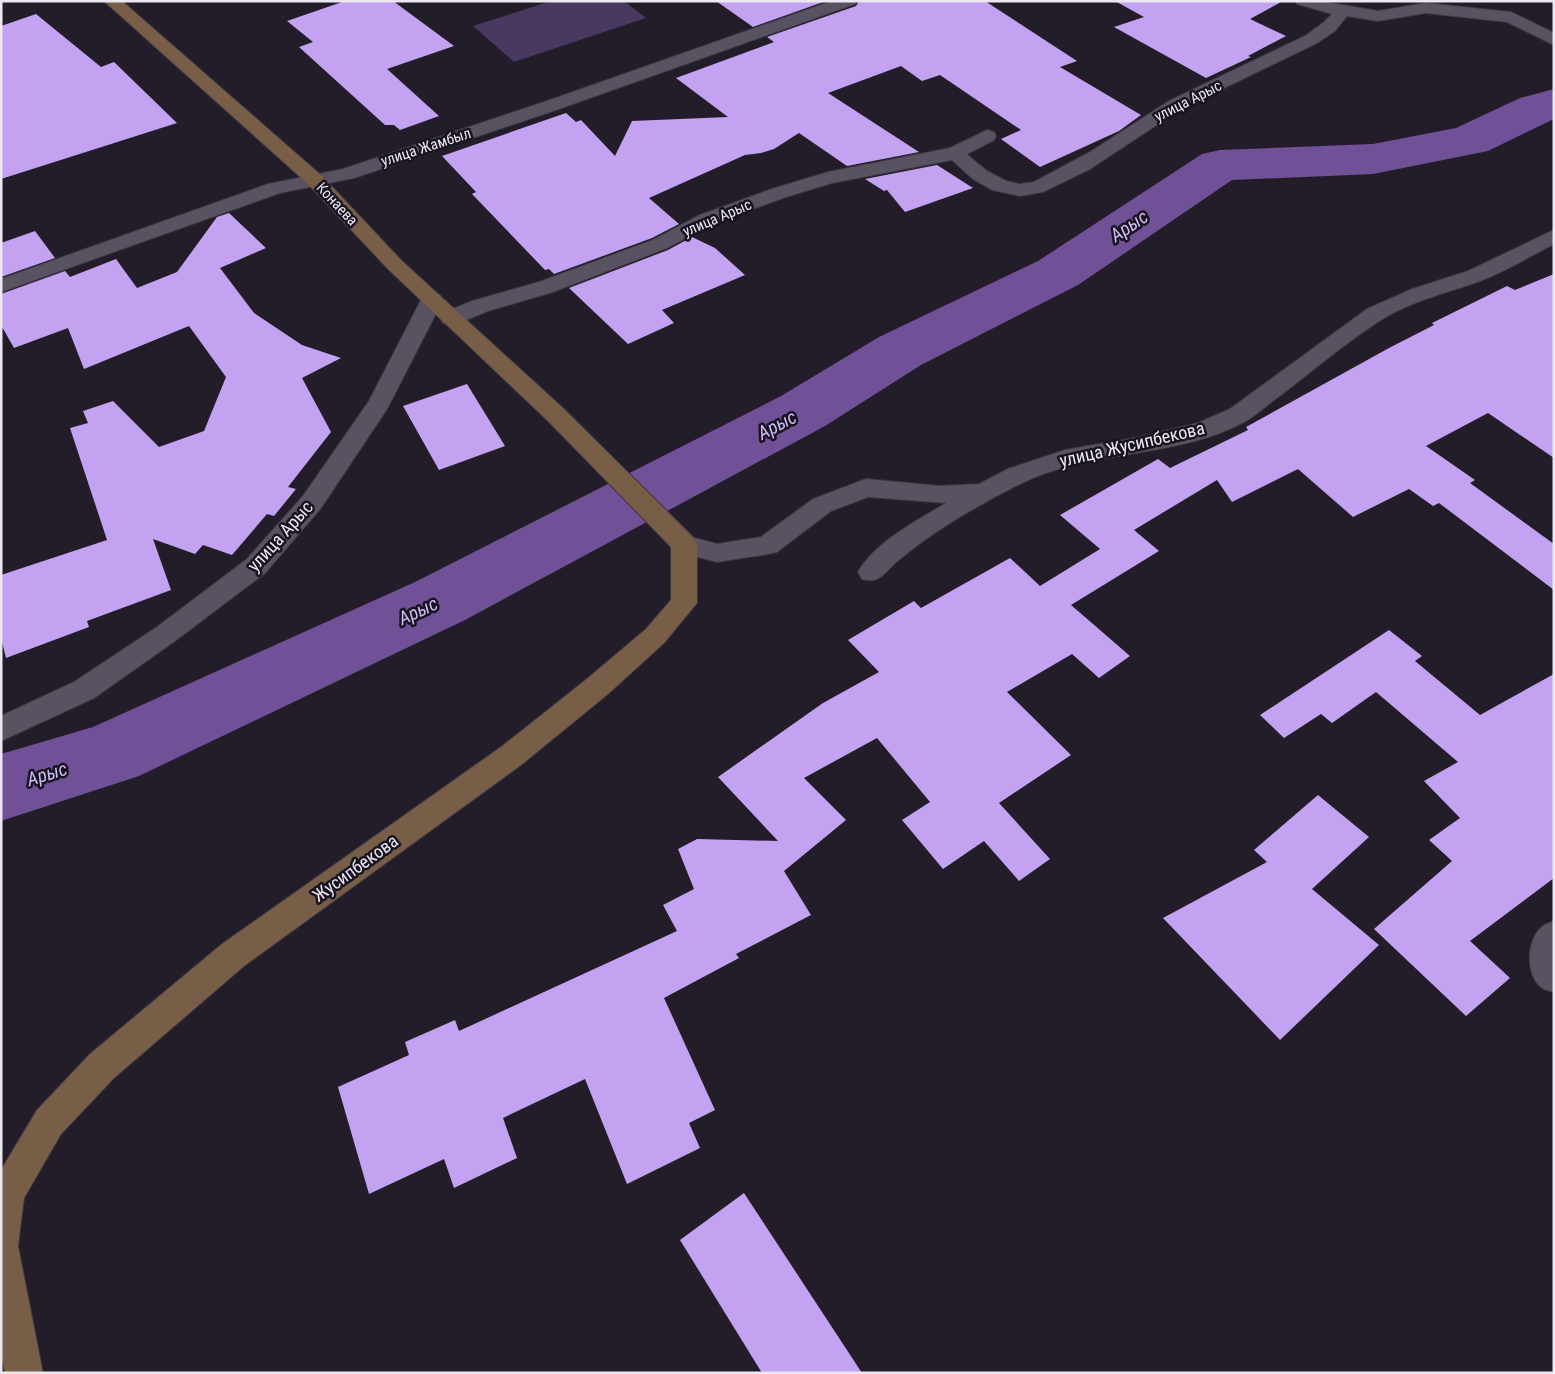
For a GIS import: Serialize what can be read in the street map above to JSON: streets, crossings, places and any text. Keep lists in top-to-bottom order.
{
  "streets": {
    "street": [
      "улица Арыс",
      "улица Жамбыл",
      "Конаева",
      "улица Жусипбекова",
      "Жусипбекова"
    ]
  },
  "crossings": [
    ["улица Арыс", "Конаева"],
    ["улица Жамбыл", "Конаева"],
    ["Конаева", "улица Жусипбекова"],
    ["Конаева", "Жусипбекова"],
    ["улица Жусипбекова", "Жусипбекова"]
  ],
  "water": ["Арыс"]
}
